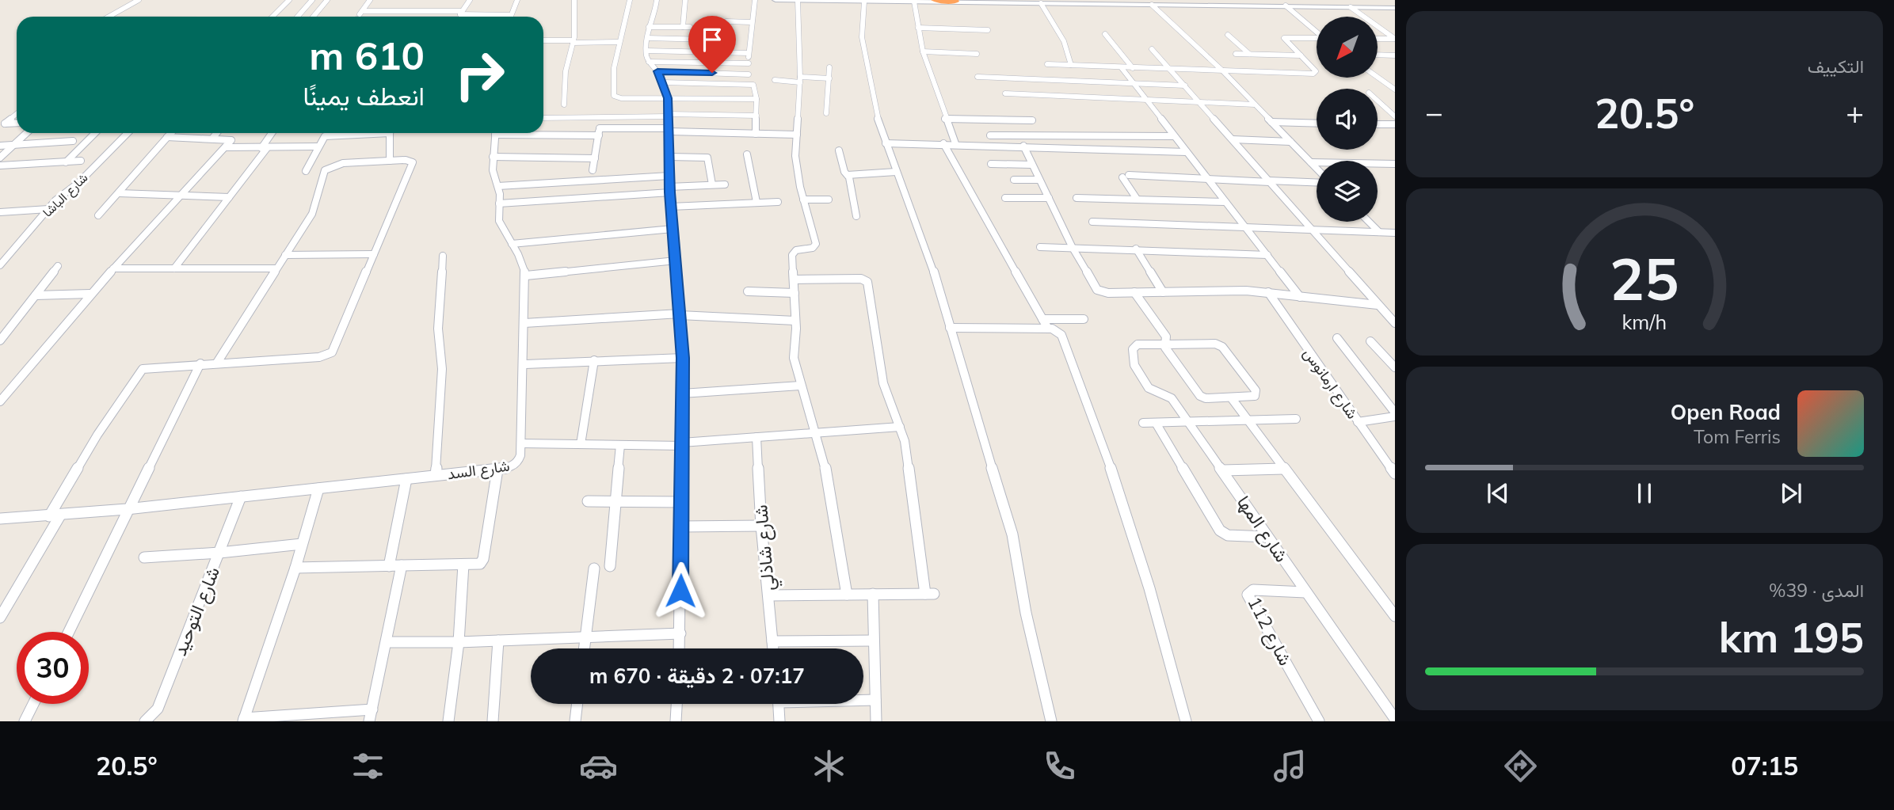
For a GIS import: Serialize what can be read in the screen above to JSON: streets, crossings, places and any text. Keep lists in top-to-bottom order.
{
  "streets": {
    "street": [
      "شارع الباشا",
      "شارع ارمانوس",
      "شارع السد",
      "شارع المها",
      "شارع شاذلي",
      "شارع التوحيد",
      "شارع 112"
    ]
  },
  "crossings": [
    ["شارع السد", "شارع التوحيد"],
    ["شارع المها", "شارع 112"]
  ],
  "north": "bottom left",
  "page": {
    "tile": [
      "التكييف",
      ["المدى · 39%", "195 km"]
    ],
    "turn": ["610 m", "انعطف يمينًا"],
    "heat": ["−", "20.5°", "+"],
    "song": ["Open Road", "Tom Ferris"],
    "limit": "30",
    "trip": "07:17 · 2 دقيقة · 670 m",
    "tabs": ["07:15", "20.5°"],
    "gauge": ["25", "km/h"]
  }
}
